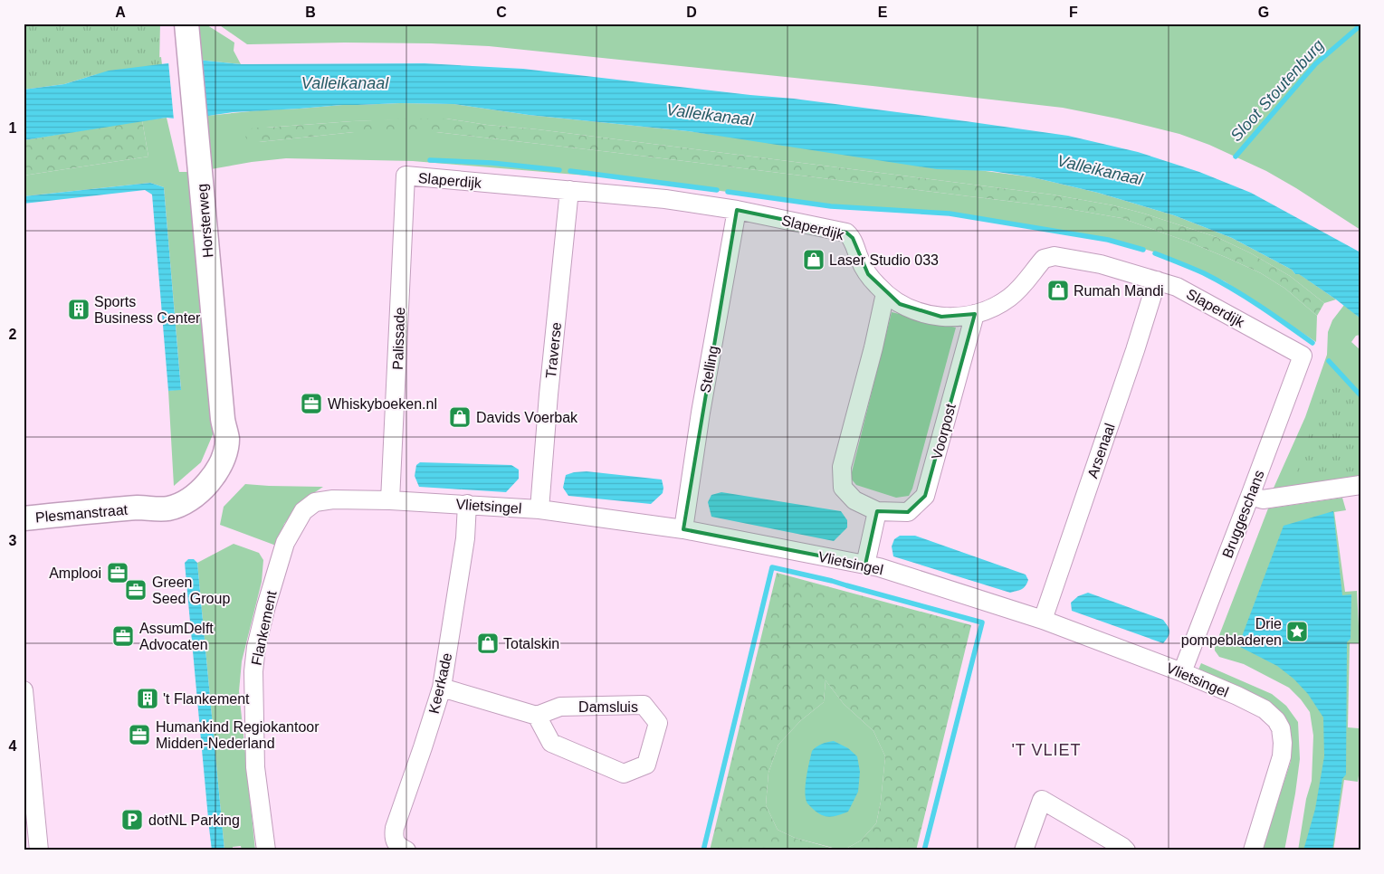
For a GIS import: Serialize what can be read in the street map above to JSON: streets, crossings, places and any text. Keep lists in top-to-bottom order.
{
  "streets": {
    "street": [
      "Slaperdijk",
      "Horsterweg",
      "Palissade",
      "Traverse",
      "Stelling",
      "Voorpost",
      "Arsenaal",
      "Vlietsingel",
      "Plesmanstraat",
      "Bruggeschans",
      "Flankement",
      "Keerkade",
      "Damsluis"
    ]
  },
  "crossings": [
    ["Slaperdijk", "Palissade"],
    ["Slaperdijk", "Traverse"],
    ["Slaperdijk", "Stelling"],
    ["Slaperdijk", "Voorpost"],
    ["Slaperdijk", "Arsenaal"],
    ["Slaperdijk", "Bruggeschans"],
    ["Horsterweg", "Plesmanstraat"],
    ["Palissade", "Vlietsingel"],
    ["Traverse", "Vlietsingel"],
    ["Stelling", "Vlietsingel"],
    ["Arsenaal", "Vlietsingel"],
    ["Vlietsingel", "Bruggeschans"],
    ["Vlietsingel", "Flankement"],
    ["Vlietsingel", "Keerkade"]
  ],
  "districts": ["'T VLIET"],
  "water": ["Valleikanaal", "Sloot Stoutenburg"],
  "places": {
    "shop": [
      "Laser Studio 033",
      "Rumah Mandi",
      "Davids Voerbak",
      "Totalskin"
    ],
    "building": ["Sports Business Center", "'t Flankement"],
    "office": [
      "Whiskyboeken.nl",
      "Amplooi",
      "Green Seed Group",
      "AssumDelft Advocaten",
      "Humankind Regiokantoor Midden-Nederland"
    ],
    "place": ["Drie pompebladeren"],
    "parking": ["dotNL Parking"]
  },
  "grid": {
    "columns": [
      "A",
      "B",
      "C",
      "D",
      "E",
      "F",
      "G"
    ],
    "rows": [
      "1",
      "2",
      "3",
      "4"
    ]
  }
}
